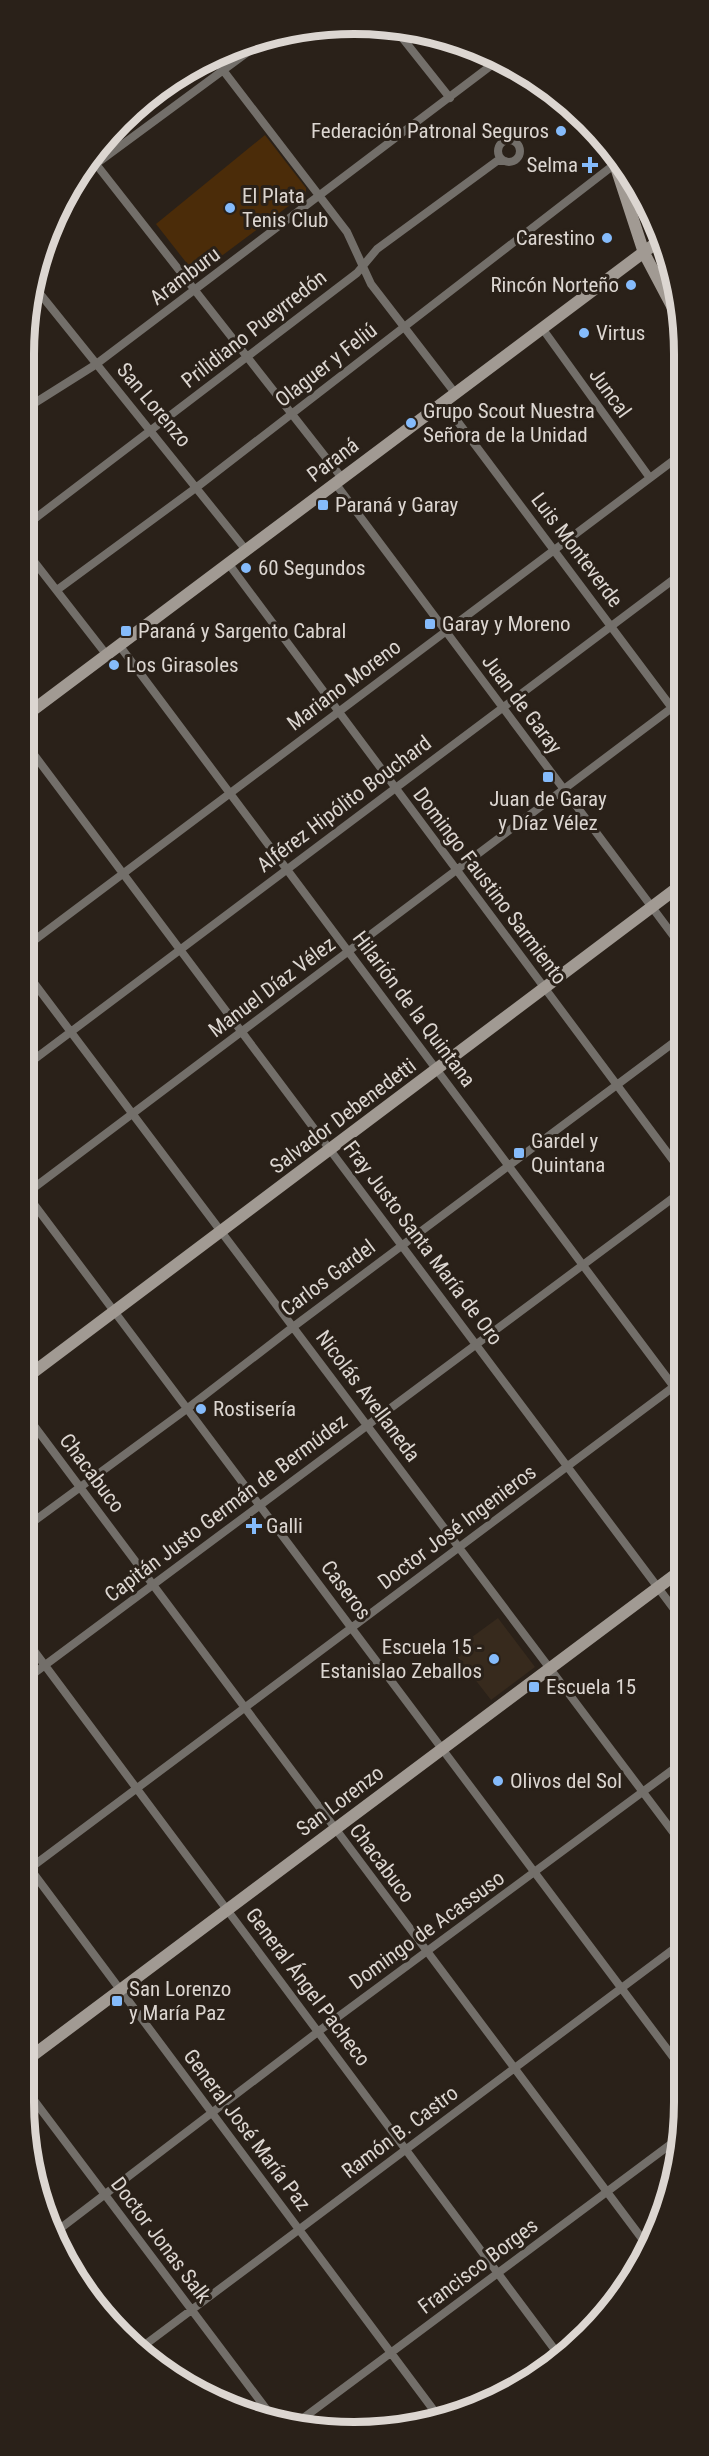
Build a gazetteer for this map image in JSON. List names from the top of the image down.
{
  "streets": {
    "street": [
      "Aramburu",
      "Prilidiano Pueyrredón",
      "Olaguer y Feliú",
      "Juncal",
      "San Lorenzo",
      "Paraná",
      "Luis Monteverde",
      "Mariano Moreno",
      "Juan de Garay",
      "Alférez Hipólito Bouchard",
      "Domingo Faustino Sarmiento",
      "Manuel Díaz Vélez",
      "Hilarión de la Quintana",
      "Salvador Debenedetti",
      "Fray Justo Santa María de Oro",
      "Carlos Gardel",
      "Nicolás Avellaneda",
      "Chacabuco",
      "Capitán Justo Germán de Bermúdez",
      "Doctor José Ingenieros",
      "Caseros",
      "Domingo de Acassuso",
      "General Ángel Pacheco",
      "General José María Paz",
      "Ramón B. Castro",
      "Doctor Jonas Salk",
      "Francisco Borges"
    ]
  },
  "crossings": [
    ["Aramburu", "San Lorenzo"],
    ["Aramburu", "Juan de Garay"],
    ["Prilidiano Pueyrredón", "San Lorenzo"],
    ["Prilidiano Pueyrredón", "Juan de Garay"],
    ["Olaguer y Feliú", "San Lorenzo"],
    ["Olaguer y Feliú", "Juan de Garay"],
    ["Juncal", "Paraná"],
    ["Juncal", "Mariano Moreno"],
    ["San Lorenzo", "Paraná"],
    ["San Lorenzo", "Fray Justo Santa María de Oro"],
    ["San Lorenzo", "Nicolás Avellaneda"],
    ["San Lorenzo", "Chacabuco"],
    ["San Lorenzo", "Caseros"],
    ["San Lorenzo", "General Ángel Pacheco"],
    ["San Lorenzo", "General José María Paz"],
    ["Paraná", "Luis Monteverde"],
    ["Paraná", "Juan de Garay"],
    ["Paraná", "Domingo Faustino Sarmiento"],
    ["Paraná", "Hilarión de la Quintana"],
    ["Luis Monteverde", "Mariano Moreno"],
    ["Luis Monteverde", "Alférez Hipólito Bouchard"],
    ["Luis Monteverde", "Manuel Díaz Vélez"],
    ["Mariano Moreno", "Juan de Garay"],
    ["Mariano Moreno", "Domingo Faustino Sarmiento"],
    ["Mariano Moreno", "Hilarión de la Quintana"],
    ["Mariano Moreno", "Fray Justo Santa María de Oro"],
    ["Juan de Garay", "Alférez Hipólito Bouchard"],
    ["Juan de Garay", "Manuel Díaz Vélez"],
    ["Juan de Garay", "Salvador Debenedetti"],
    ["Alférez Hipólito Bouchard", "Domingo Faustino Sarmiento"],
    ["Alférez Hipólito Bouchard", "Hilarión de la Quintana"],
    ["Alférez Hipólito Bouchard", "Fray Justo Santa María de Oro"],
    ["Alférez Hipólito Bouchard", "Nicolás Avellaneda"],
    ["Domingo Faustino Sarmiento", "Manuel Díaz Vélez"],
    ["Domingo Faustino Sarmiento", "Salvador Debenedetti"],
    ["Domingo Faustino Sarmiento", "Carlos Gardel"],
    ["Manuel Díaz Vélez", "Hilarión de la Quintana"],
    ["Manuel Díaz Vélez", "Fray Justo Santa María de Oro"],
    ["Manuel Díaz Vélez", "Nicolás Avellaneda"],
    ["Hilarión de la Quintana", "Salvador Debenedetti"],
    ["Hilarión de la Quintana", "Carlos Gardel"],
    ["Hilarión de la Quintana", "Capitán Justo Germán de Bermúdez"],
    ["Salvador Debenedetti", "Fray Justo Santa María de Oro"],
    ["Salvador Debenedetti", "Nicolás Avellaneda"],
    ["Salvador Debenedetti", "Caseros"],
    ["Fray Justo Santa María de Oro", "Carlos Gardel"],
    ["Fray Justo Santa María de Oro", "Capitán Justo Germán de Bermúdez"],
    ["Fray Justo Santa María de Oro", "Doctor José Ingenieros"],
    ["Carlos Gardel", "Nicolás Avellaneda"],
    ["Carlos Gardel", "Chacabuco"],
    ["Carlos Gardel", "Caseros"],
    ["Nicolás Avellaneda", "Capitán Justo Germán de Bermúdez"],
    ["Nicolás Avellaneda", "Doctor José Ingenieros"],
    ["Nicolás Avellaneda", "Domingo de Acassuso"],
    ["Chacabuco", "Capitán Justo Germán de Bermúdez"],
    ["Chacabuco", "Doctor José Ingenieros"],
    ["Chacabuco", "Domingo de Acassuso"],
    ["Chacabuco", "Ramón B. Castro"],
    ["Chacabuco", "Francisco Borges"],
    ["Capitán Justo Germán de Bermúdez", "Caseros"],
    ["Capitán Justo Germán de Bermúdez", "General Ángel Pacheco"],
    ["Doctor José Ingenieros", "Caseros"],
    ["Doctor José Ingenieros", "General Ángel Pacheco"],
    ["Caseros", "Domingo de Acassuso"],
    ["Caseros", "Ramón B. Castro"],
    ["Domingo de Acassuso", "General Ángel Pacheco"],
    ["Domingo de Acassuso", "General José María Paz"],
    ["Domingo de Acassuso", "Doctor Jonas Salk"],
    ["General Ángel Pacheco", "Ramón B. Castro"],
    ["General Ángel Pacheco", "Francisco Borges"],
    ["General José María Paz", "Ramón B. Castro"],
    ["General José María Paz", "Francisco Borges"],
    ["Ramón B. Castro", "Doctor Jonas Salk"]
  ],
  "places": {
    "other": [
      "Federación Patronal Seguros",
      "El Plata Tenis Club",
      "Carestino",
      "Rincón Norteño",
      "Virtus",
      "Grupo Scout Nuestra Señora de la Unidad",
      "60 Segundos",
      "Los Girasoles",
      "Rostisería",
      "Escuela 15 - Estanislao Zeballos",
      "Olivos del Sol"
    ],
    "health": ["Selma", "Galli"],
    "transit": [
      "Paraná y Garay",
      "Garay y Moreno",
      "Paraná y Sargento Cabral",
      "Juan de Garay y Díaz Vélez",
      "Gardel y Quintana",
      "Escuela 15",
      "San Lorenzo y María Paz"
    ]
  }
}
